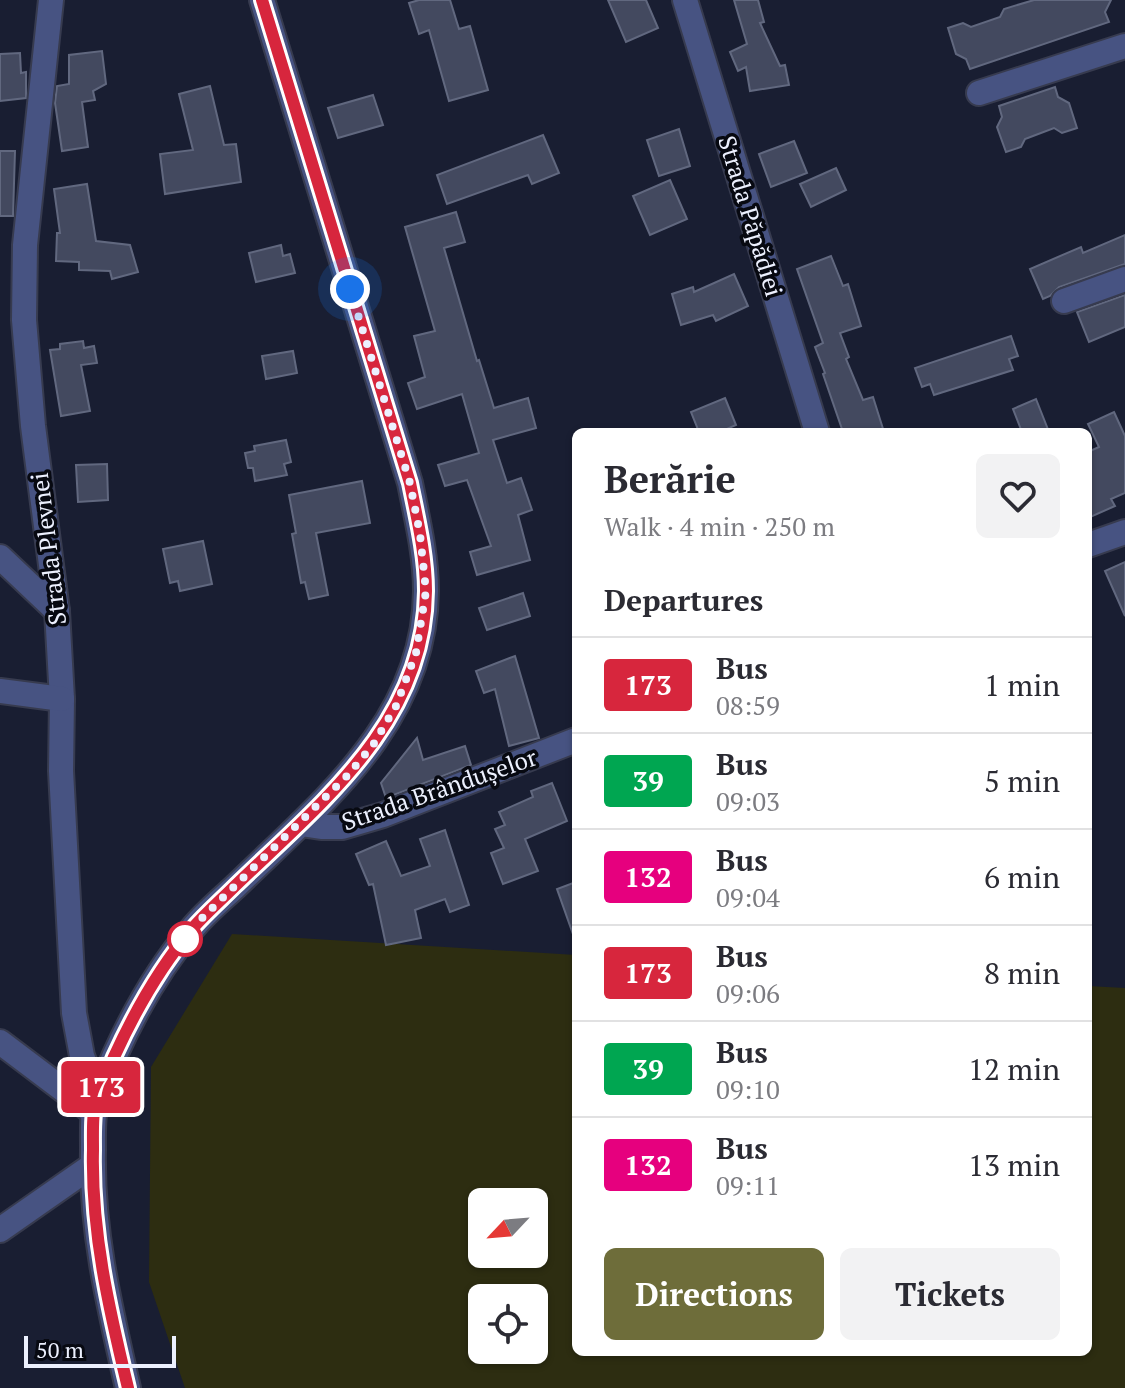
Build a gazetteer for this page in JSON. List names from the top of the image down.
{
  "streets": {
    "street": ["Strada Păpădiei", "Strada Plevnei", "Strada Brândușelor"]
  },
  "lines": ["bus line 173"],
  "scale_bar": "50 m",
  "north": "bottom left",
  "page": {
    "on_map": "173",
    "heading": [
      ["Berărie", "Walk · 4 min · 250 m"],
      "Departures"
    ],
    "list": [
      {
        "mark": "173",
        "name": "Bus",
        "note": "08:59",
        "value": "1 min"
      },
      {
        "mark": "39",
        "name": "Bus",
        "note": "09:03",
        "value": "5 min"
      },
      {
        "mark": "132",
        "name": "Bus",
        "note": "09:04",
        "value": "6 min"
      },
      {
        "mark": "173",
        "name": "Bus",
        "note": "09:06",
        "value": "8 min"
      },
      {
        "mark": "39",
        "name": "Bus",
        "note": "09:10",
        "value": "12 min"
      },
      {
        "mark": "132",
        "name": "Bus",
        "note": "09:11",
        "value": "13 min"
      }
    ],
    "buttons": ["Directions", "Tickets"],
    "scale": "50 m"
  }
}
